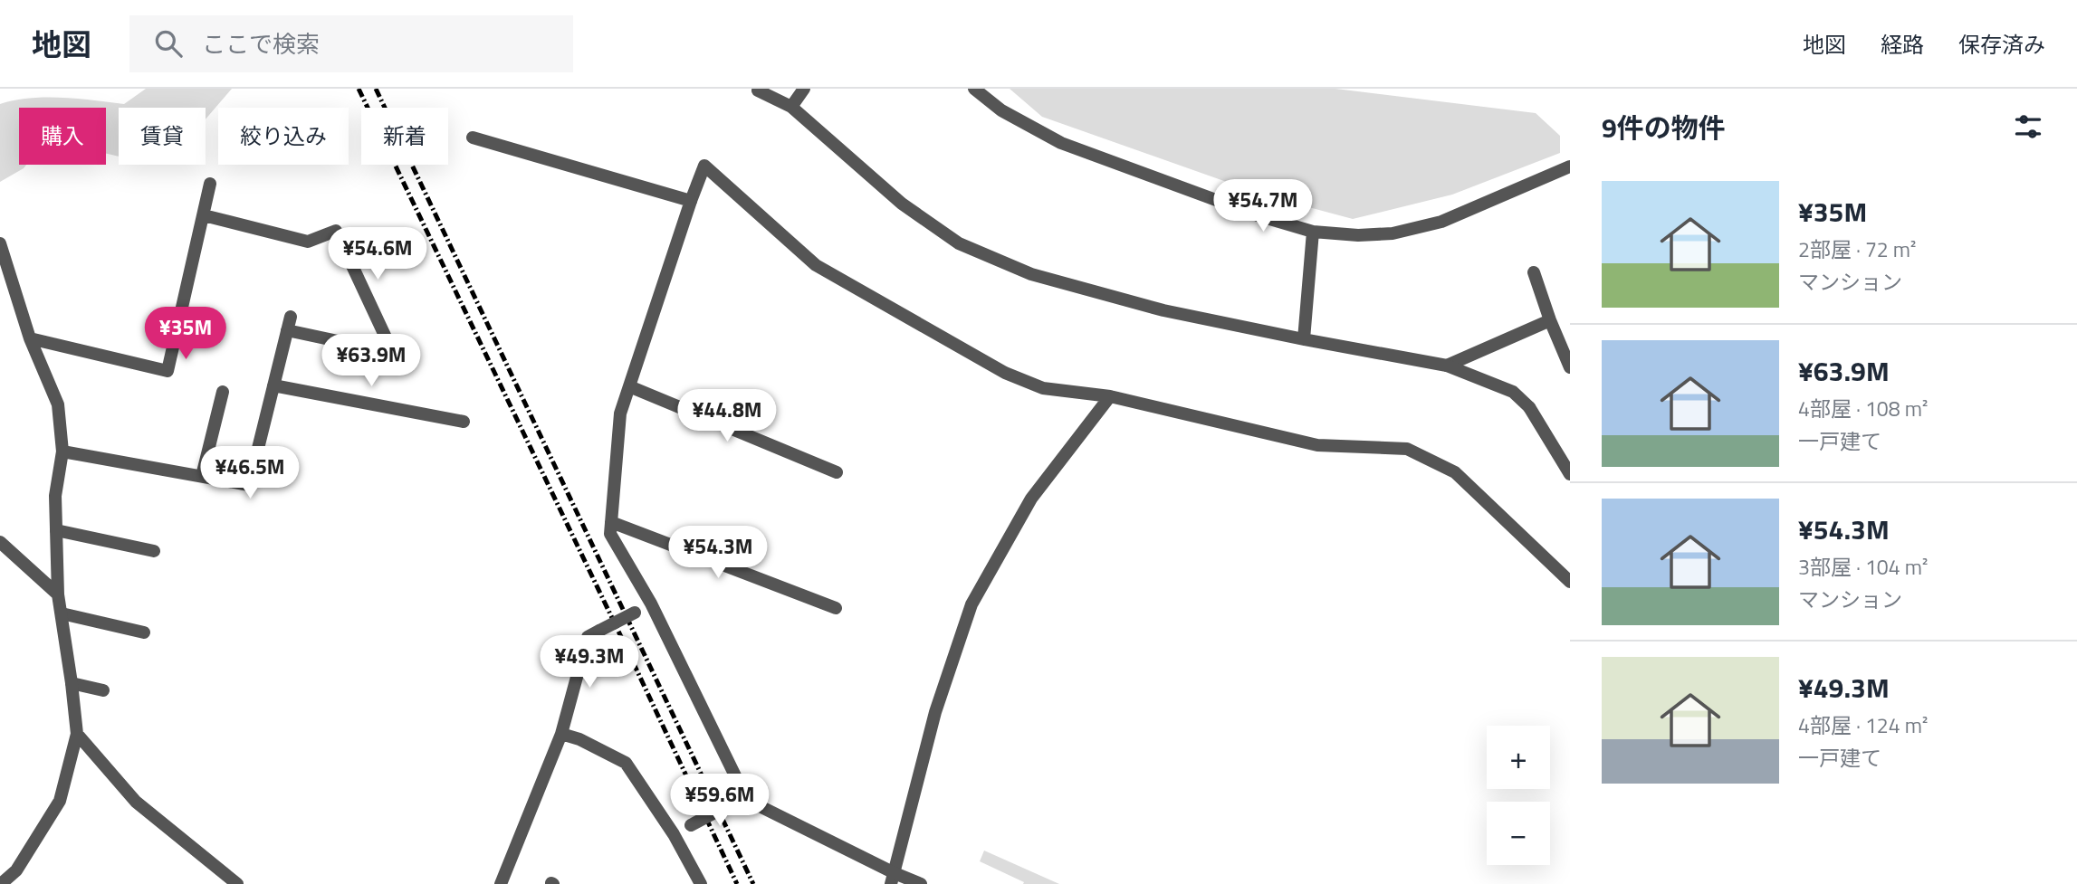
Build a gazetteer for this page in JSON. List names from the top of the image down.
{
  "page": {
    "header": "地図",
    "search": "ここで検索",
    "nav": ["地図", "経路", "保存済み"],
    "heading": "9件の物件",
    "chip": [
      "購入",
      "賃貸",
      "絞り込み",
      "新着"
    ],
    "list": [
      {
        "name": "¥35M",
        "note": "2部屋 · 72 m² · マンション"
      },
      {
        "name": "¥63.9M",
        "note": "4部屋 · 108 m² · 一戸建て"
      },
      {
        "name": "¥54.3M",
        "note": "3部屋 · 104 m² · マンション"
      },
      {
        "name": "¥49.3M",
        "note": "4部屋 · 124 m² · 一戸建て"
      }
    ],
    "price": [
      "¥54.7M",
      "¥54.6M",
      "¥35M",
      "¥63.9M",
      "¥44.8M",
      "¥46.5M",
      "¥54.3M",
      "¥49.3M",
      "¥59.6M"
    ],
    "map_buttons": ["+", "−"]
  }
}
